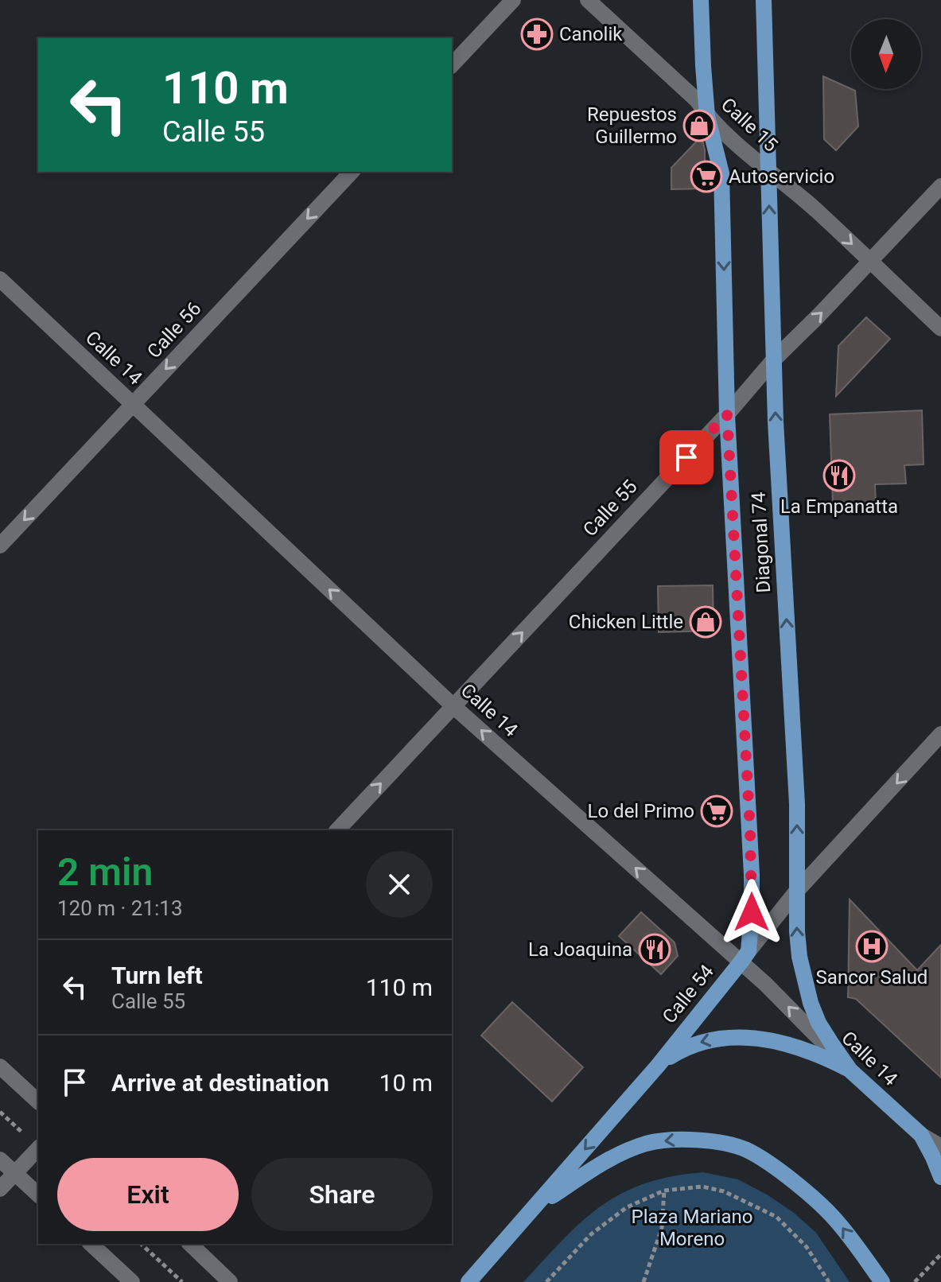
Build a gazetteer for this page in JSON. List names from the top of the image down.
{
  "streets": {
    "main road": ["Calle 14", "Diagonal 74", "Calle 54"],
    "street": ["Calle 15", "Calle 56", "Calle 55"]
  },
  "crossings": [
    ["Calle 15", "Calle 55"],
    ["Calle 15", "Diagonal 74"],
    ["Calle 56", "Calle 14"],
    ["Calle 14", "Calle 55"],
    ["Calle 14", "Diagonal 74"],
    ["Calle 14", "Calle 54"],
    ["Calle 55", "Diagonal 74"],
    ["Diagonal 74", "Calle 54"]
  ],
  "one_way": [
    "Calle 56",
    "Calle 14",
    "Calle 55",
    "Calle 54"
  ],
  "parks": ["Plaza Mariano Moreno"],
  "places": {
    "pharmacy": ["Canolik"],
    "shop": ["Repuestos Guillermo", "Chicken Little"],
    "supermarket": ["Autoservicio", "Lo del Primo"],
    "restaurant": ["La Empanatta", "La Joaquina"],
    "hospital": ["Sancor Salud"]
  },
  "north": "bottom",
  "page": {
    "turn": ["110 m", "Calle 55"],
    "heading": ["2 min", "120 m · 21:13"],
    "list": [
      {
        "name": "Turn left",
        "note": "Calle 55",
        "value": "110 m"
      },
      {
        "name": "Arrive at destination",
        "value": "10 m"
      }
    ],
    "buttons": ["Exit", "Share"]
  }
}
